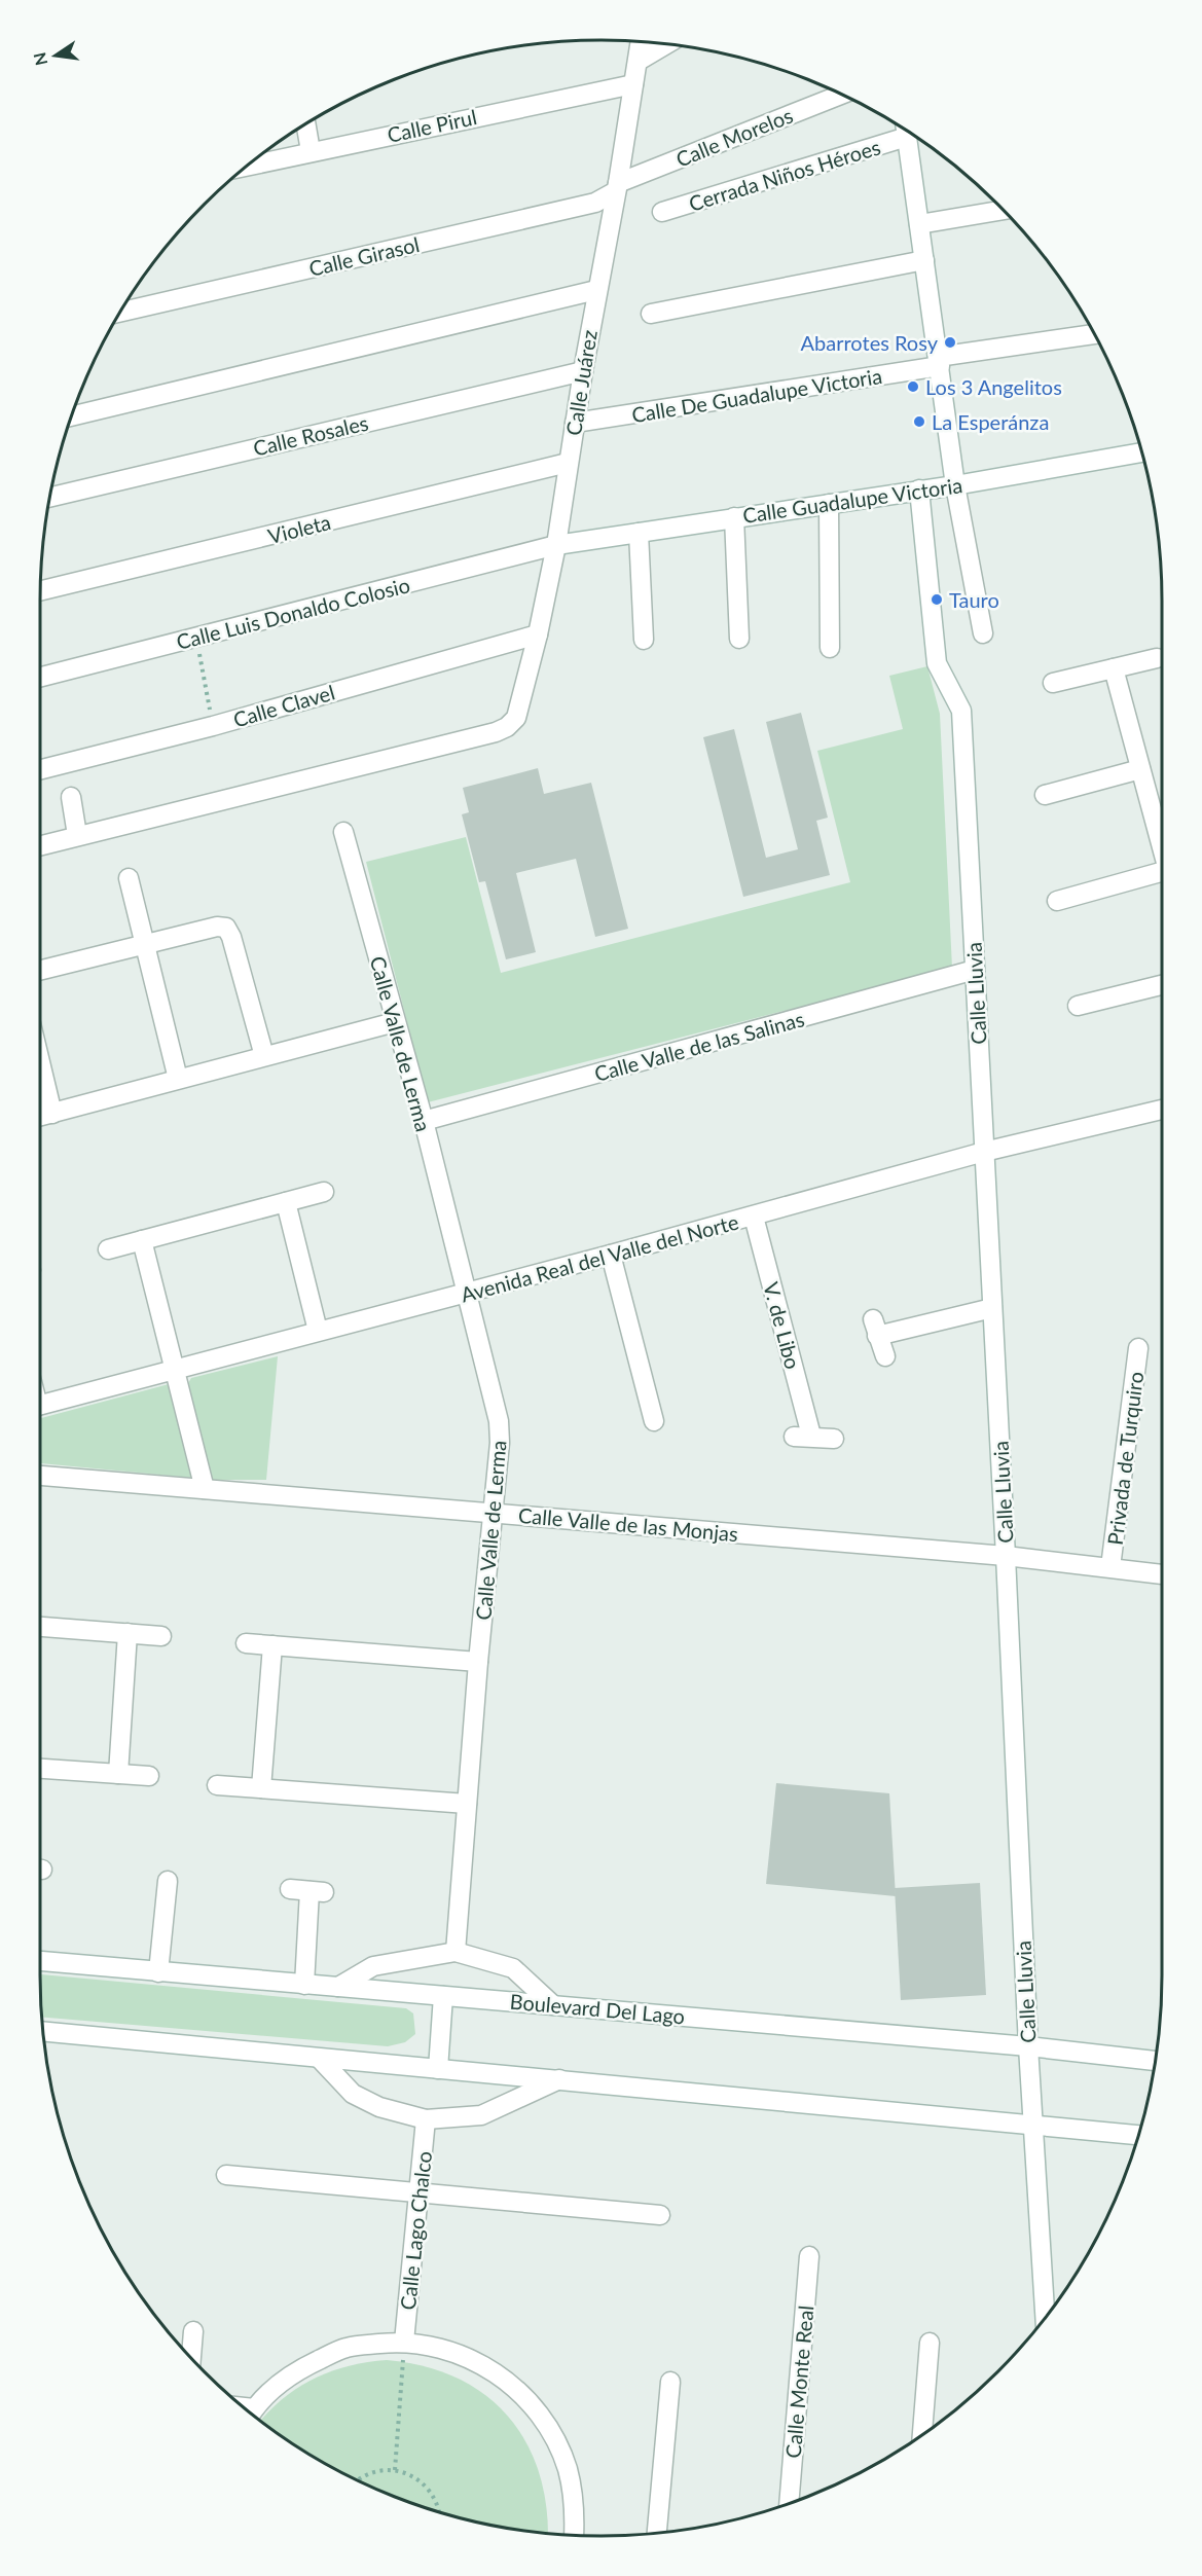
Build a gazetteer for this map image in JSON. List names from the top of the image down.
{
  "streets": {
    "street": [
      "Calle Pirul",
      "Calle Morelos",
      "Cerrada Niños Héroes",
      "Calle Girasol",
      "Calle Juárez",
      "Calle De Guadalupe Victoria",
      "Calle Rosales",
      "Calle Guadalupe Victoria",
      "Violeta",
      "Calle Luis Donaldo Colosio",
      "Calle Clavel",
      "Calle Lluvia",
      "Calle Valle de Lerma",
      "Calle Valle de las Salinas",
      "Avenida Real del Valle del Norte",
      "V. de Libo",
      "Privada de Turquiro",
      "Calle Valle de las Monjas",
      "Boulevard Del Lago",
      "Calle Lago Chalco",
      "Calle Monte Real"
    ]
  },
  "crossings": [
    ["Calle Pirul", "Calle Juárez"],
    ["Calle Morelos", "Calle Girasol"],
    ["Calle Morelos", "Calle Juárez"],
    ["Calle Girasol", "Calle Juárez"],
    ["Calle Juárez", "Calle De Guadalupe Victoria"],
    ["Calle Juárez", "Calle Rosales"],
    ["Calle Juárez", "Calle Guadalupe Victoria"],
    ["Calle Juárez", "Violeta"],
    ["Calle Juárez", "Calle Luis Donaldo Colosio"],
    ["Calle Juárez", "Calle Clavel"],
    ["Calle Guadalupe Victoria", "Calle Luis Donaldo Colosio"],
    ["Calle Guadalupe Victoria", "Calle Lluvia"],
    ["Calle Lluvia", "Calle Valle de las Salinas"],
    ["Calle Lluvia", "Avenida Real del Valle del Norte"],
    ["Calle Lluvia", "Calle Valle de las Monjas"],
    ["Calle Lluvia", "Boulevard Del Lago"],
    ["Calle Valle de Lerma", "Calle Valle de las Salinas"],
    ["Calle Valle de Lerma", "Avenida Real del Valle del Norte"],
    ["Calle Valle de Lerma", "Calle Valle de las Monjas"],
    ["Avenida Real del Valle del Norte", "V. de Libo"],
    ["Privada de Turquiro", "Calle Valle de las Monjas"]
  ],
  "places": [
    "Abarrotes Rosy",
    "Los 3 Angelitos",
    "La Esperánza",
    "Tauro"
  ],
  "north": "left"
}
